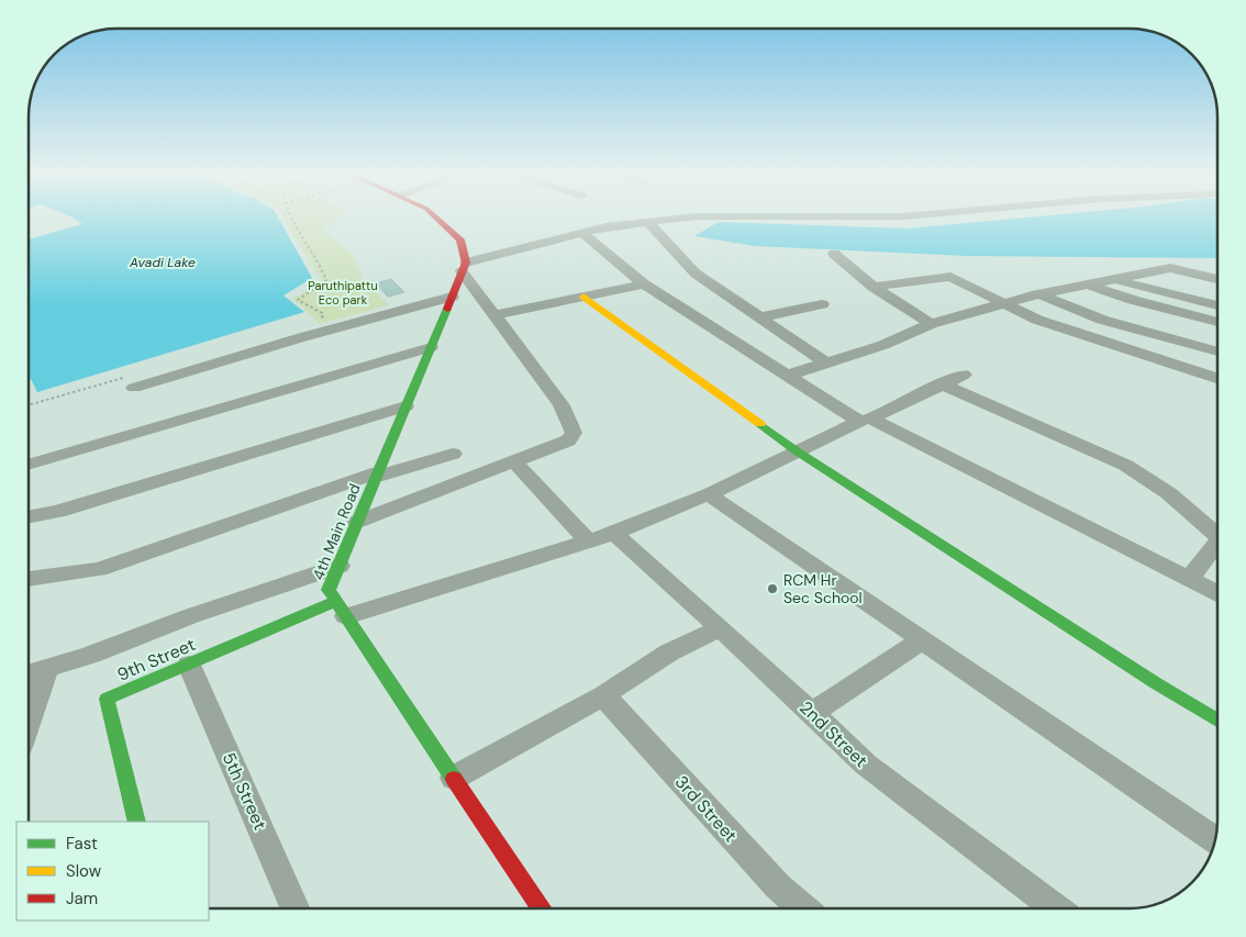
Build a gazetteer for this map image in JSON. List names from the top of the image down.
{
  "streets": {
    "main road": ["4th Main Road", "9th Street"],
    "street": ["2nd Street", "5th Street", "3rd Street"]
  },
  "crossings": [
    ["4th Main Road", "9th Street"],
    ["9th Street", "5th Street"]
  ],
  "water": ["Avadi Lake"],
  "parks": ["Paruthipattu Eco park"],
  "places": ["RCM Hr Sec School"],
  "legend": ["Fast", "Slow", "Jam"]
}
